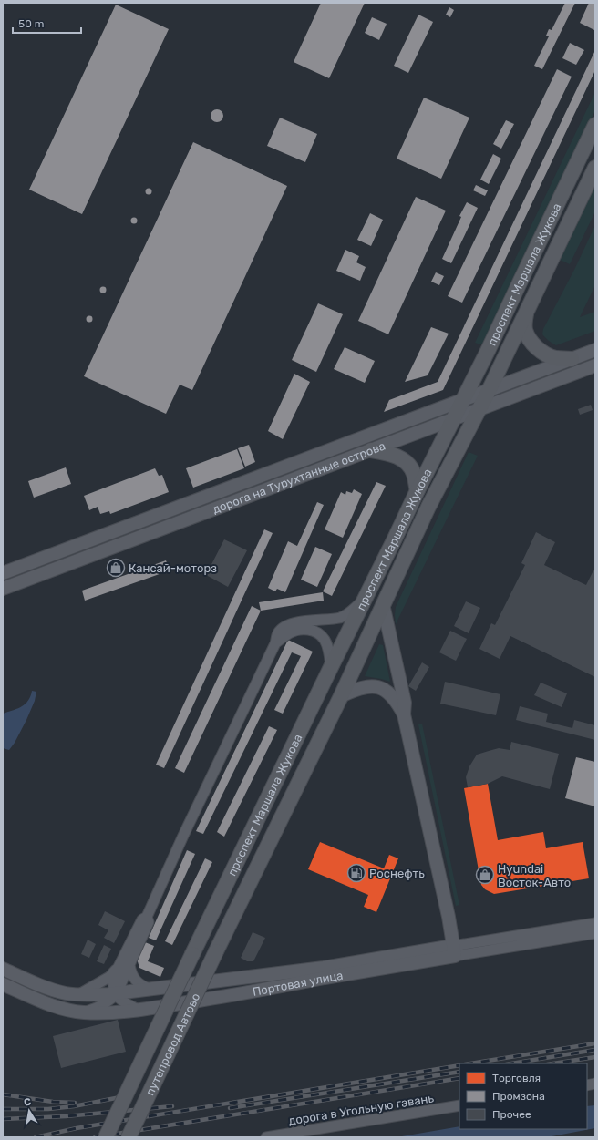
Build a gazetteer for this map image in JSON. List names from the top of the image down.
{
  "streets": {
    "main road": ["проспект Маршала Жукова", "путепровод Автово"],
    "street": ["дорога на Турухтанные острова", "Портовая улица", "дорога в Угольную гавань"]
  },
  "crossings": [
    ["проспект Маршала Жукова", "дорога на Турухтанные острова"],
    ["проспект Маршала Жукова", "путепровод Автово"]
  ],
  "places": {
    "shop": ["Кансай-моторз", "Hyundai Восток-Авто"],
    "fuel station": ["Роснефть"]
  },
  "legend": ["Торговля", "Промзона", "Прочее"],
  "scale_bar": "50 m",
  "north": "top"
}
